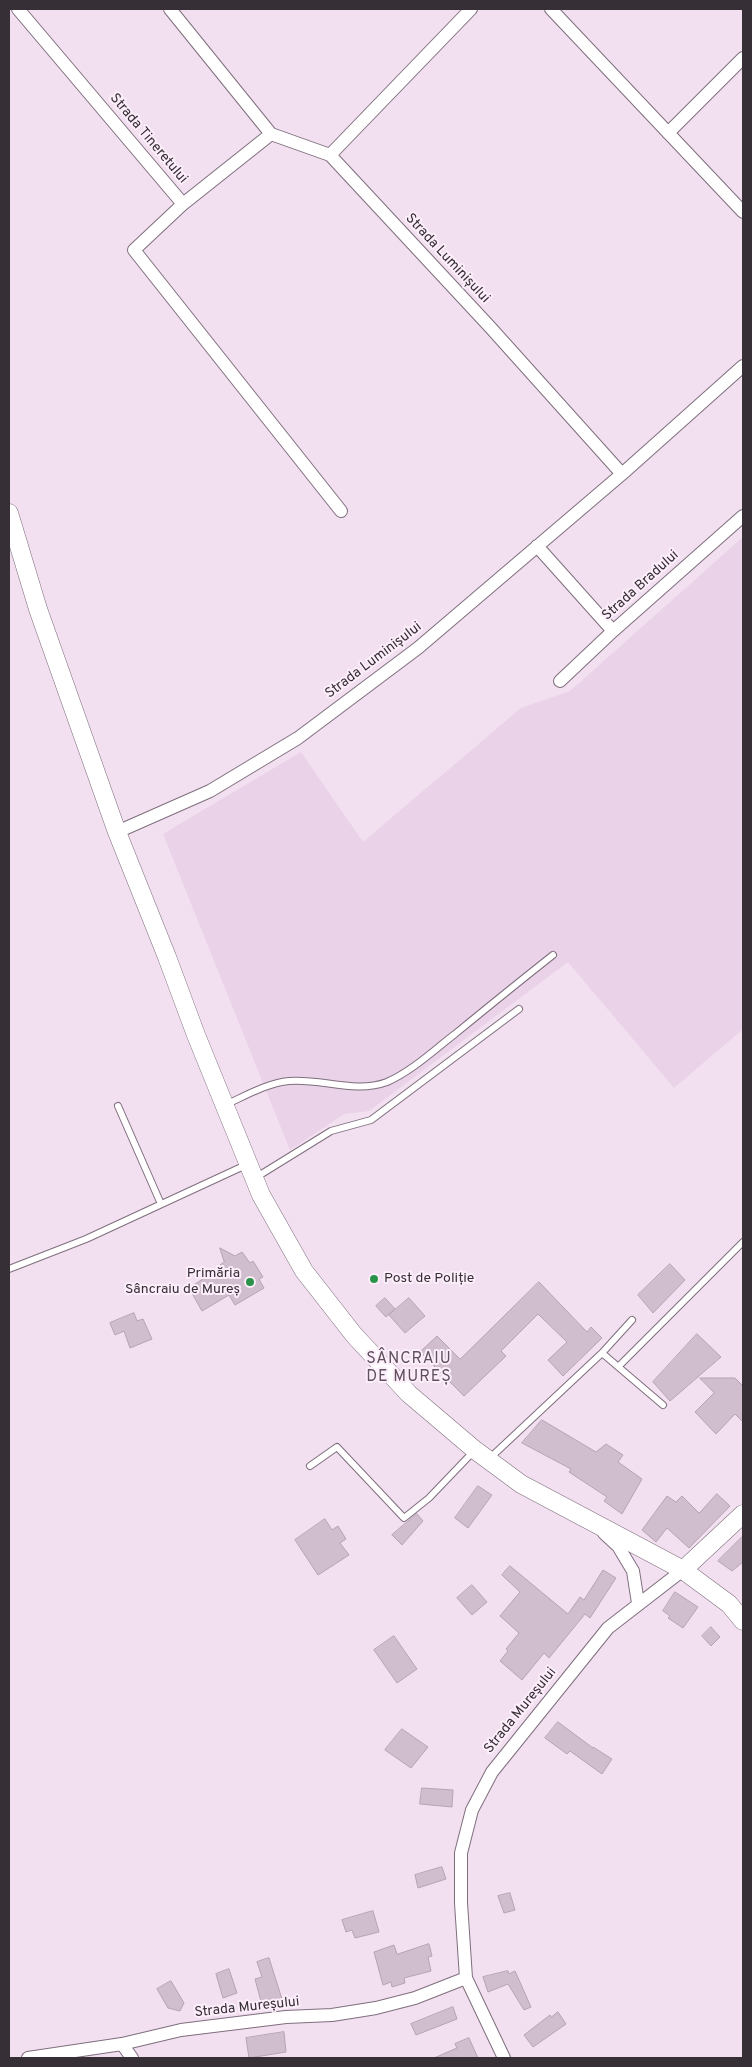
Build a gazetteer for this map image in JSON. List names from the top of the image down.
{
  "streets": {
    "street": [
      "Strada Tineretului",
      "Strada Luminișului",
      "Strada Bradului",
      "Strada Mureșului"
    ]
  },
  "districts": ["SÂNCRAIU DE MUREȘ"],
  "places": ["Post de Poliție", "Primăria Sâncraiu de Mureș"]
}
